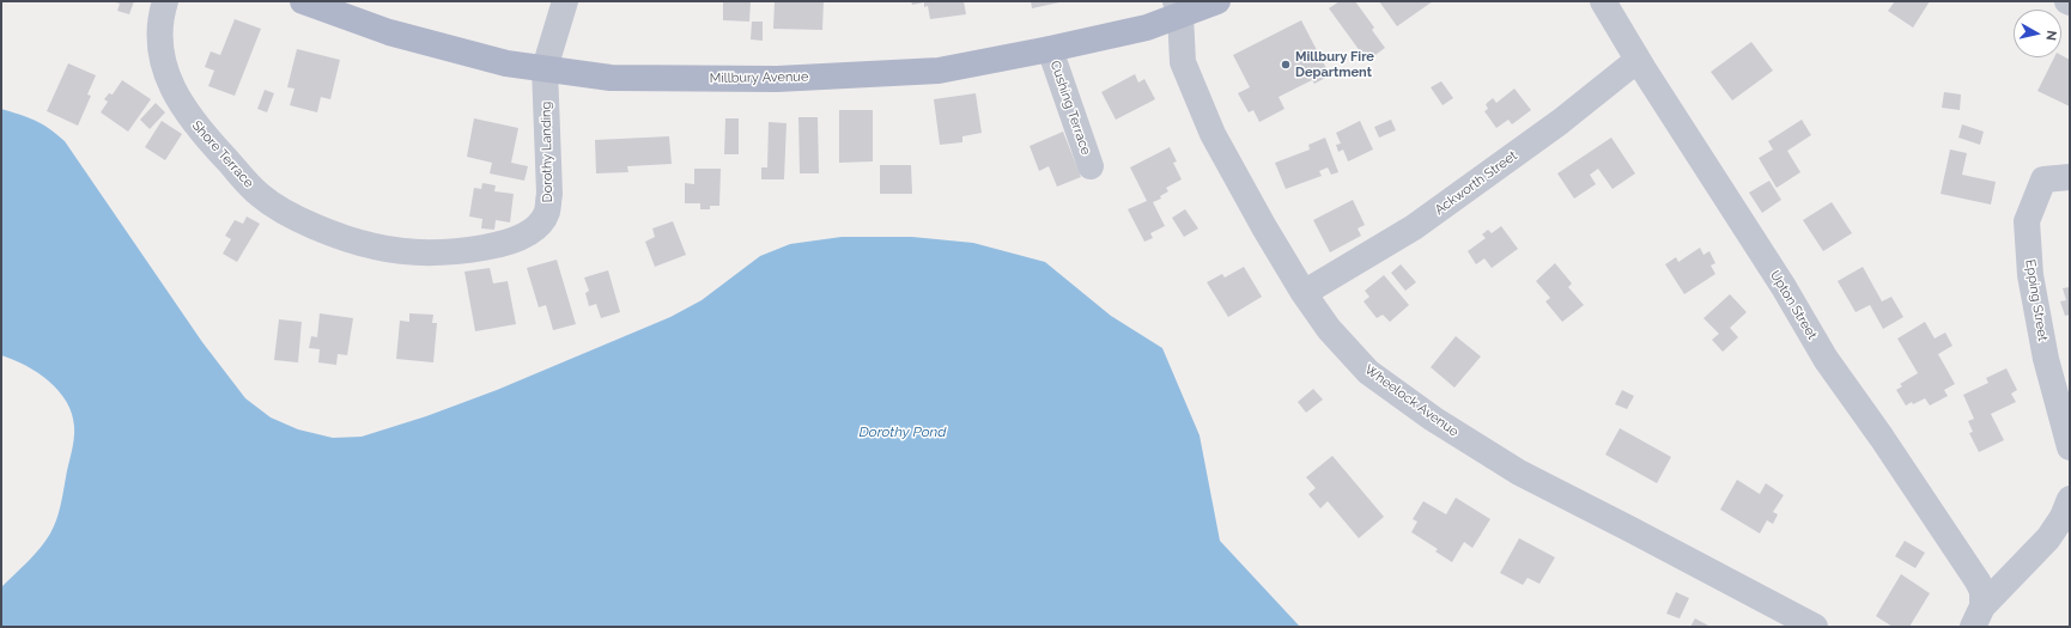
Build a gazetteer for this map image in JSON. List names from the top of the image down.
{
  "streets": {
    "main road": ["Millbury Avenue"],
    "street": [
      "Cushing Terrace",
      "Dorothy Landing",
      "Shore Terrace",
      "Ackworth Street",
      "Epping Street",
      "Upton Street",
      "Wheelock Avenue"
    ]
  },
  "crossings": [
    ["Millbury Avenue", "Cushing Terrace"],
    ["Millbury Avenue", "Dorothy Landing"],
    ["Millbury Avenue", "Wheelock Avenue"],
    ["Dorothy Landing", "Shore Terrace"],
    ["Ackworth Street", "Upton Street"],
    ["Ackworth Street", "Wheelock Avenue"]
  ],
  "water": ["Dorothy Pond"],
  "places": ["Millbury Fire Department"],
  "north": "right"
}
